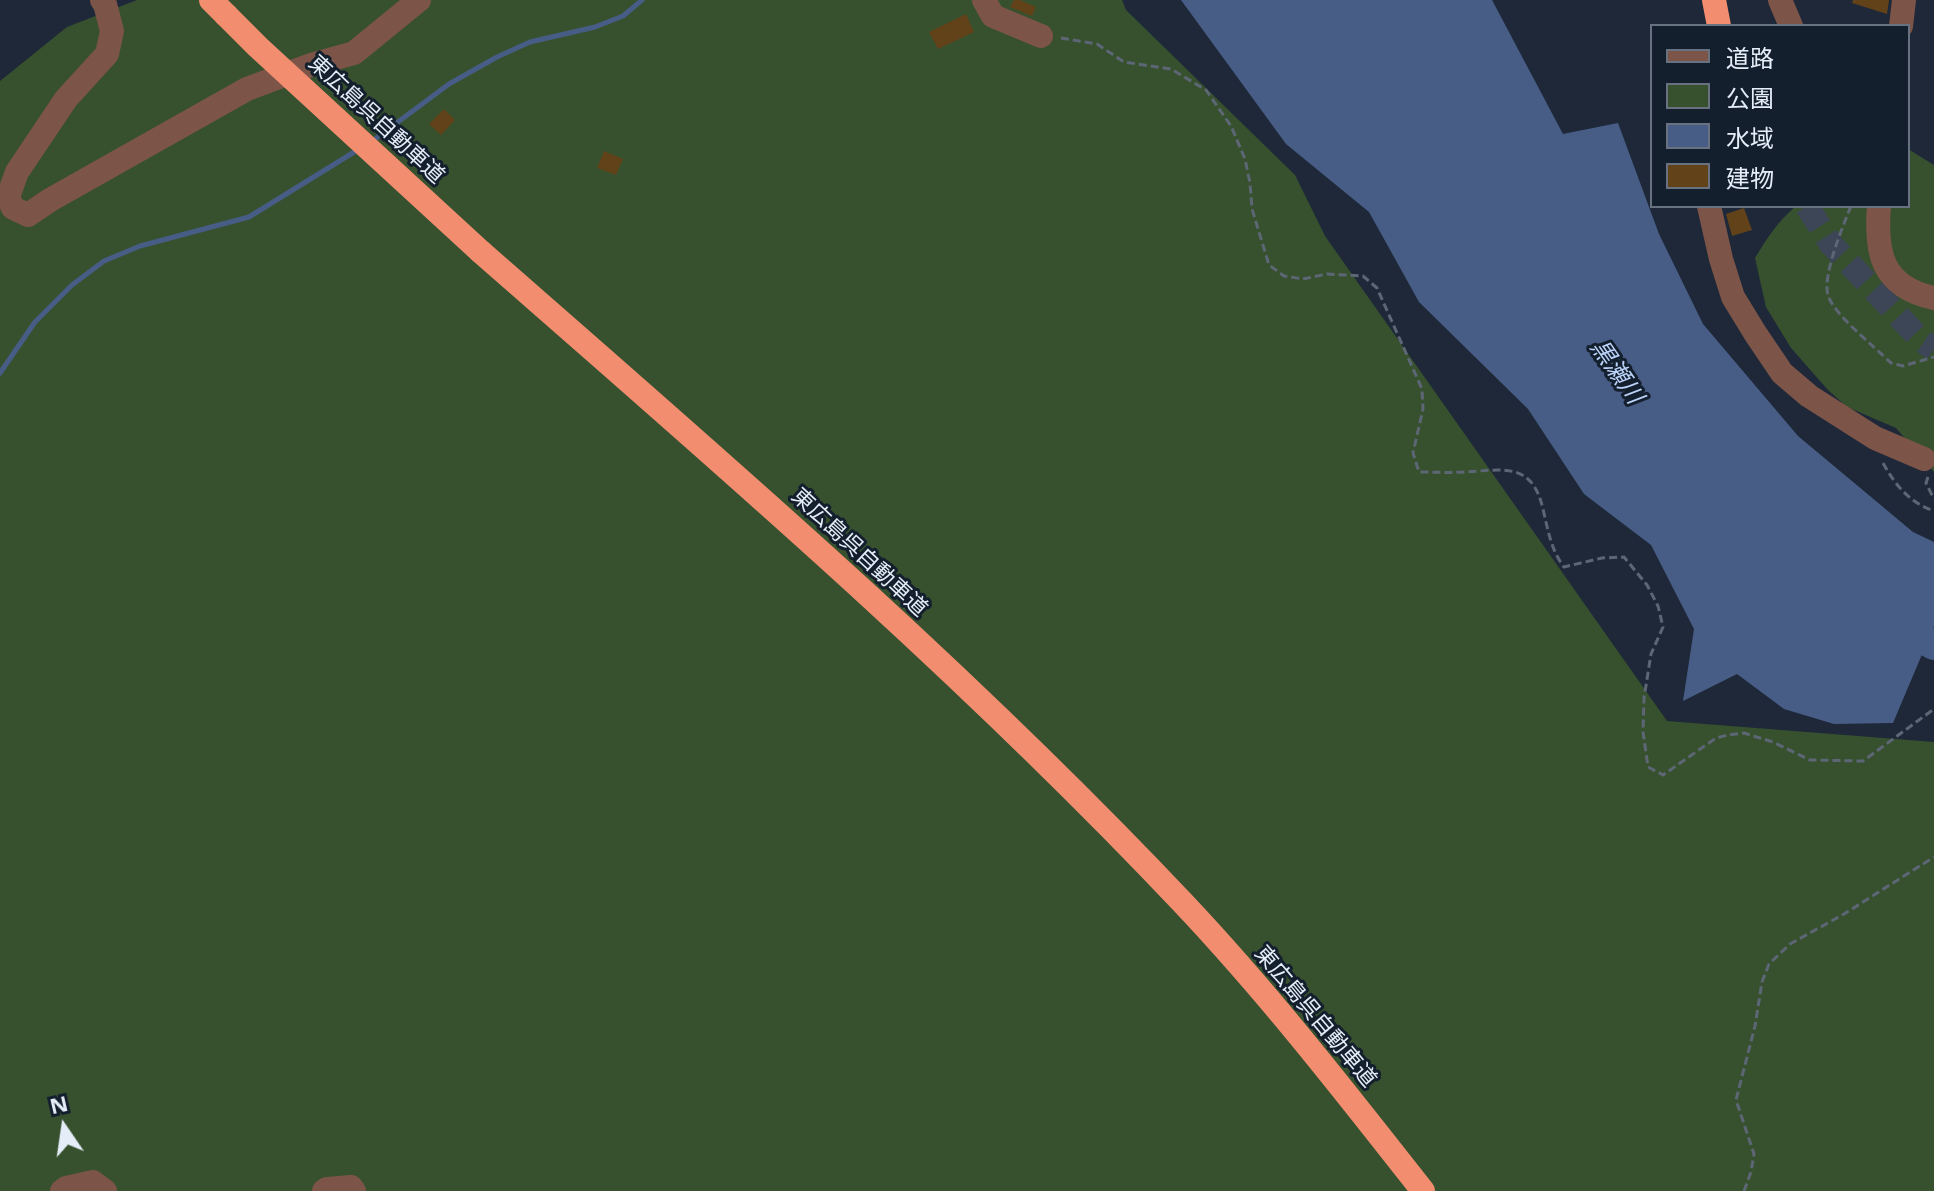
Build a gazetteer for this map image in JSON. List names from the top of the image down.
{
  "streets": {
    "highway": ["東広島呉自動車道"]
  },
  "water": ["黒瀬川"],
  "legend": [
    "道路",
    "公園",
    "水域",
    "建物"
  ],
  "north": "top"
}
